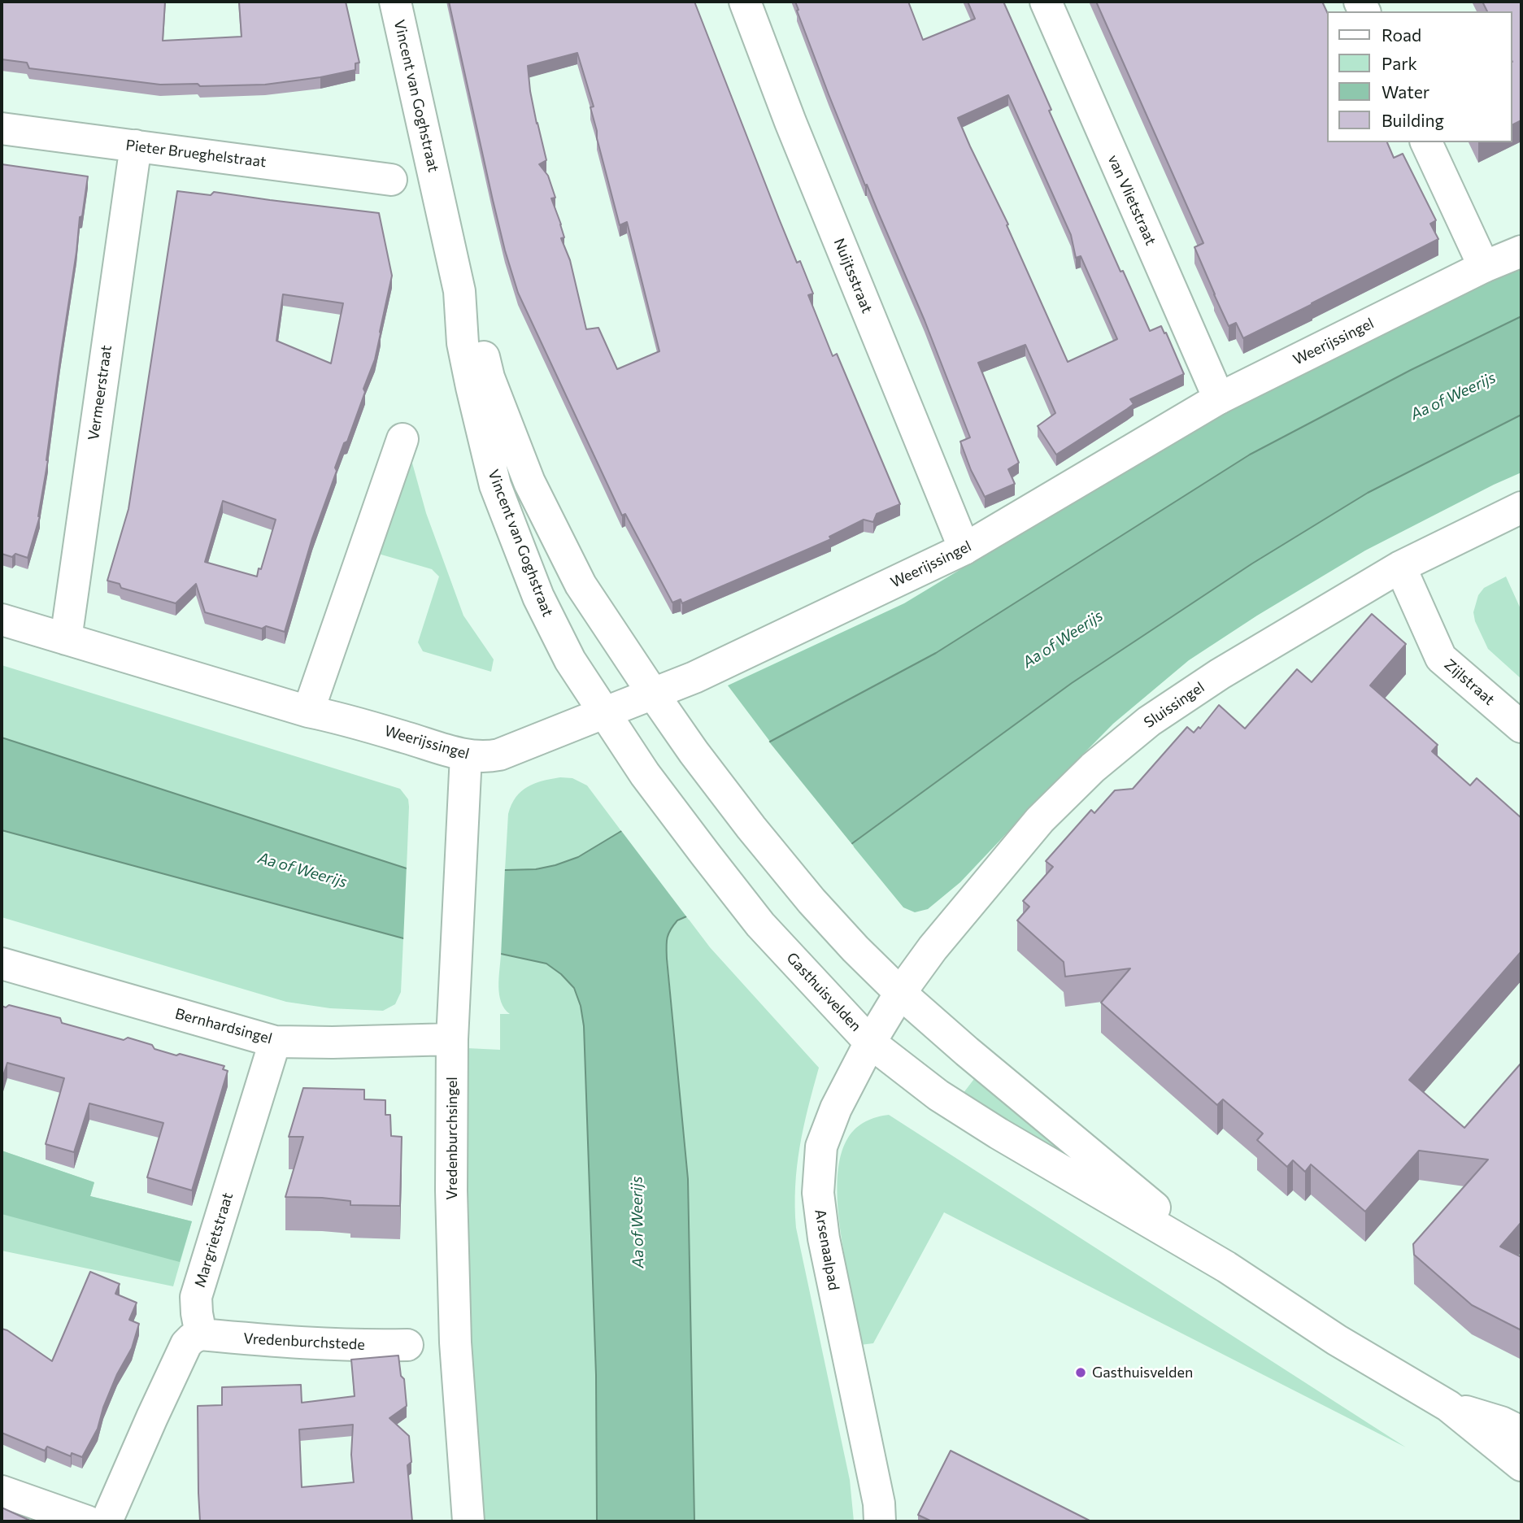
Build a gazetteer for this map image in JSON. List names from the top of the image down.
{
  "streets": {
    "street": [
      "Vincent van Goghstraat",
      "Pieter Brueghelstraat",
      "van Vlietstraat",
      "Nuijtsstraat",
      "Weerijssingel",
      "Vermeerstraat",
      "Zijlstraat",
      "Sluissingel",
      "Gasthuisvelden",
      "Bernhardsingel",
      "Vredenburchsingel",
      "Margrietstraat",
      "Arsenaalpad",
      "Vredenburchstede"
    ]
  },
  "crossings": [
    ["Vincent van Goghstraat", "Weerijssingel"],
    ["Vincent van Goghstraat", "Gasthuisvelden"],
    ["Pieter Brueghelstraat", "Vermeerstraat"],
    ["van Vlietstraat", "Weerijssingel"],
    ["Nuijtsstraat", "Weerijssingel"],
    ["Weerijssingel", "Vermeerstraat"],
    ["Weerijssingel", "Vredenburchsingel"],
    ["Zijlstraat", "Sluissingel"],
    ["Sluissingel", "Gasthuisvelden"],
    ["Sluissingel", "Arsenaalpad"],
    ["Gasthuisvelden", "Arsenaalpad"],
    ["Bernhardsingel", "Vredenburchsingel"],
    ["Bernhardsingel", "Margrietstraat"],
    ["Margrietstraat", "Vredenburchstede"]
  ],
  "water": ["Aa of Weerijs"],
  "places": ["Gasthuisvelden"],
  "legend": [
    "Road",
    "Park",
    "Water",
    "Building"
  ]
}
